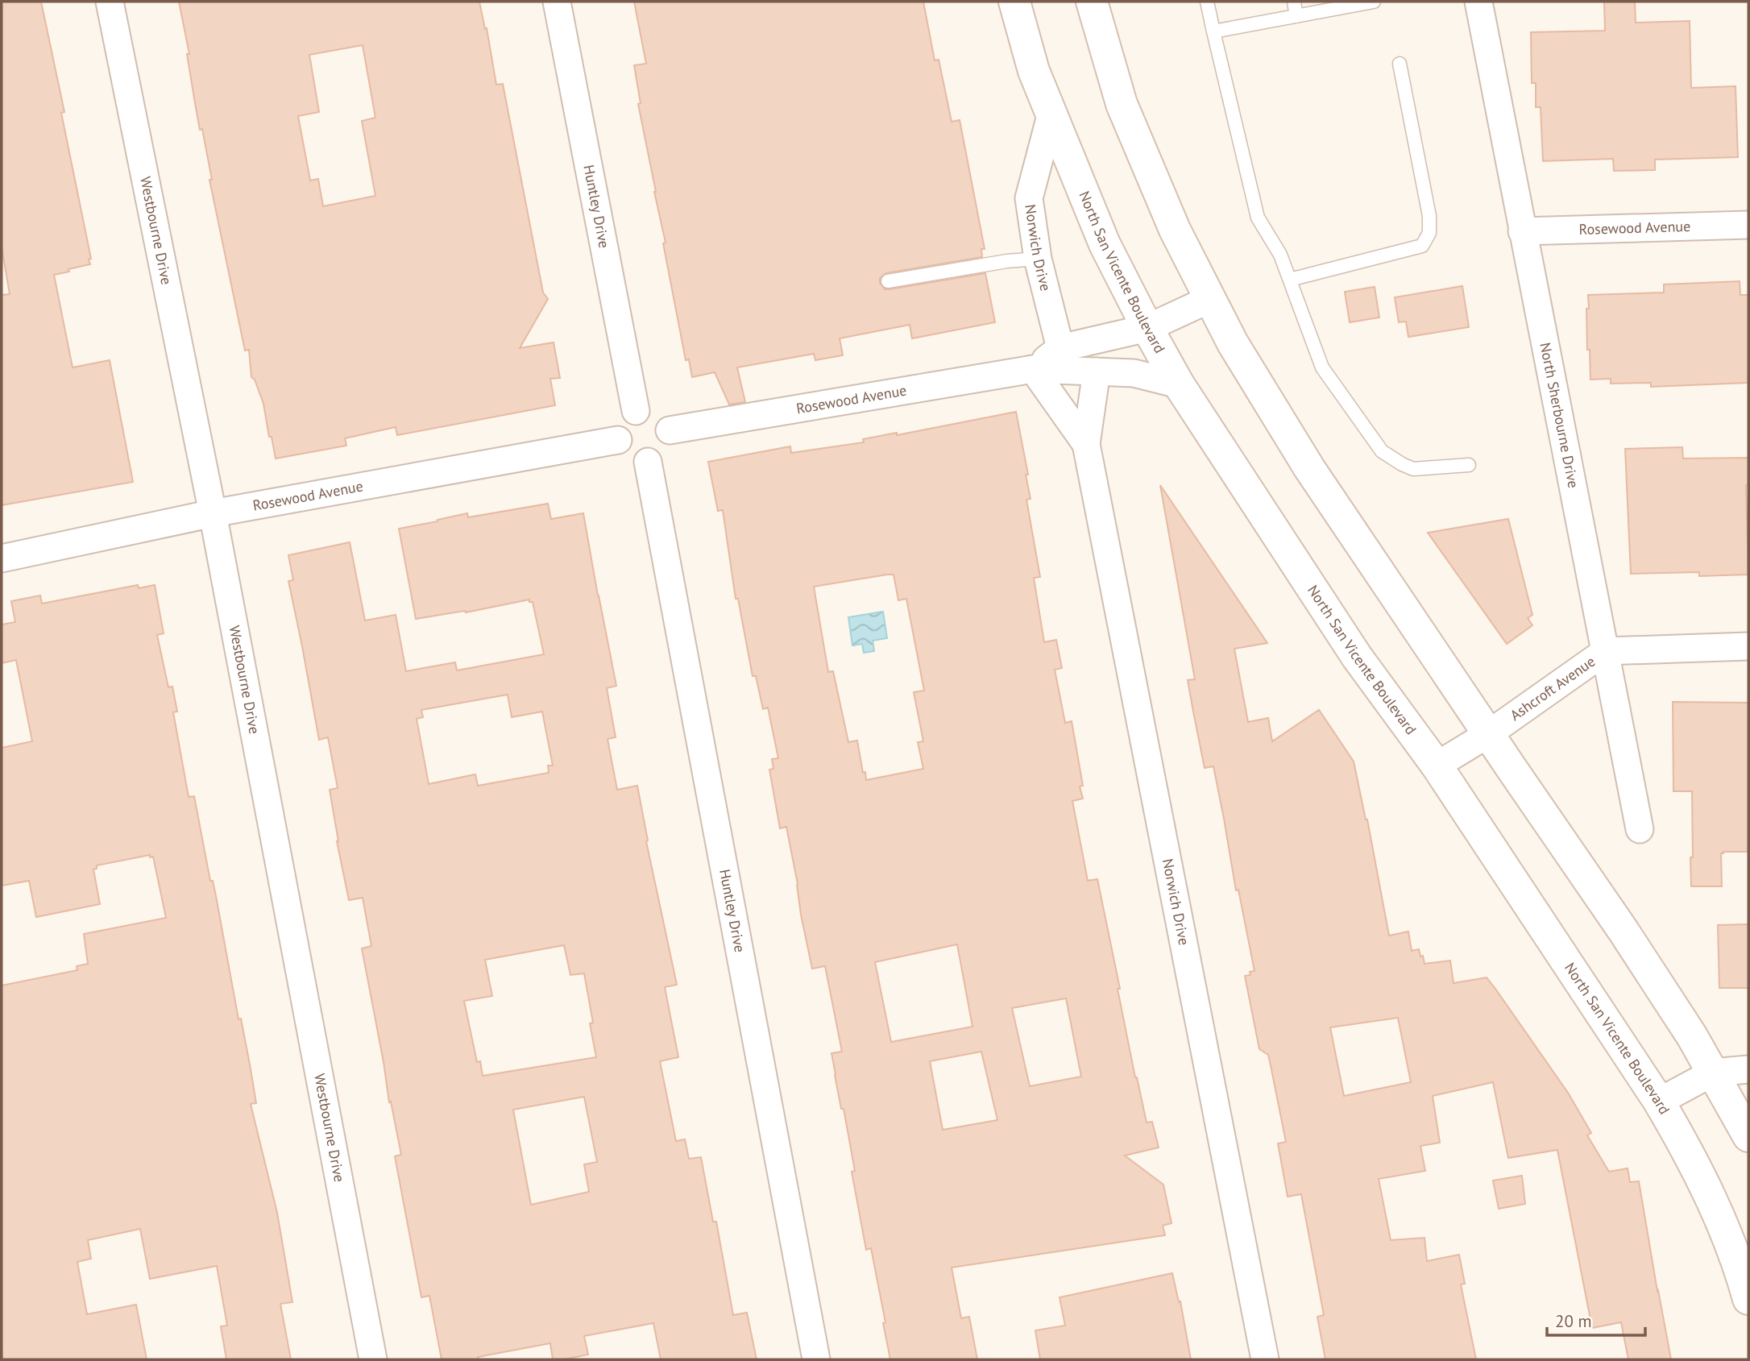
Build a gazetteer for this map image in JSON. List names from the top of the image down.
{
  "streets": {
    "main road": ["North San Vicente Boulevard"],
    "street": [
      "Huntley Drive",
      "Rosewood Avenue",
      "Westbourne Drive",
      "Norwich Drive",
      "North Sherbourne Drive",
      "Ashcroft Avenue"
    ]
  },
  "crossings": [
    ["Huntley Drive", "Rosewood Avenue"],
    ["Rosewood Avenue", "Westbourne Drive"],
    ["Rosewood Avenue", "Norwich Drive"],
    ["Rosewood Avenue", "North San Vicente Boulevard"],
    ["Rosewood Avenue", "North Sherbourne Drive"],
    ["Norwich Drive", "North San Vicente Boulevard"],
    ["North San Vicente Boulevard", "Ashcroft Avenue"],
    ["North Sherbourne Drive", "Ashcroft Avenue"]
  ],
  "scale_bar": "20 m"
}
